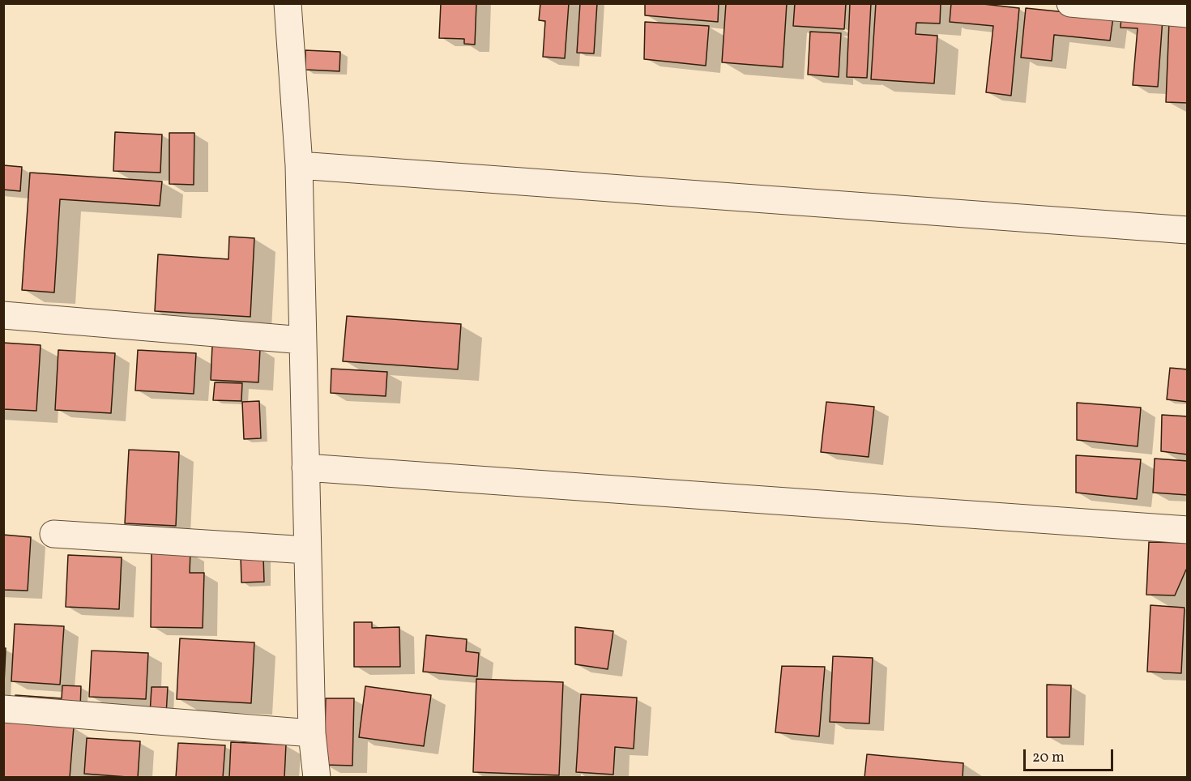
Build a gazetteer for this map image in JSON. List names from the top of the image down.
{
  "scale_bar": "20 m"
}
